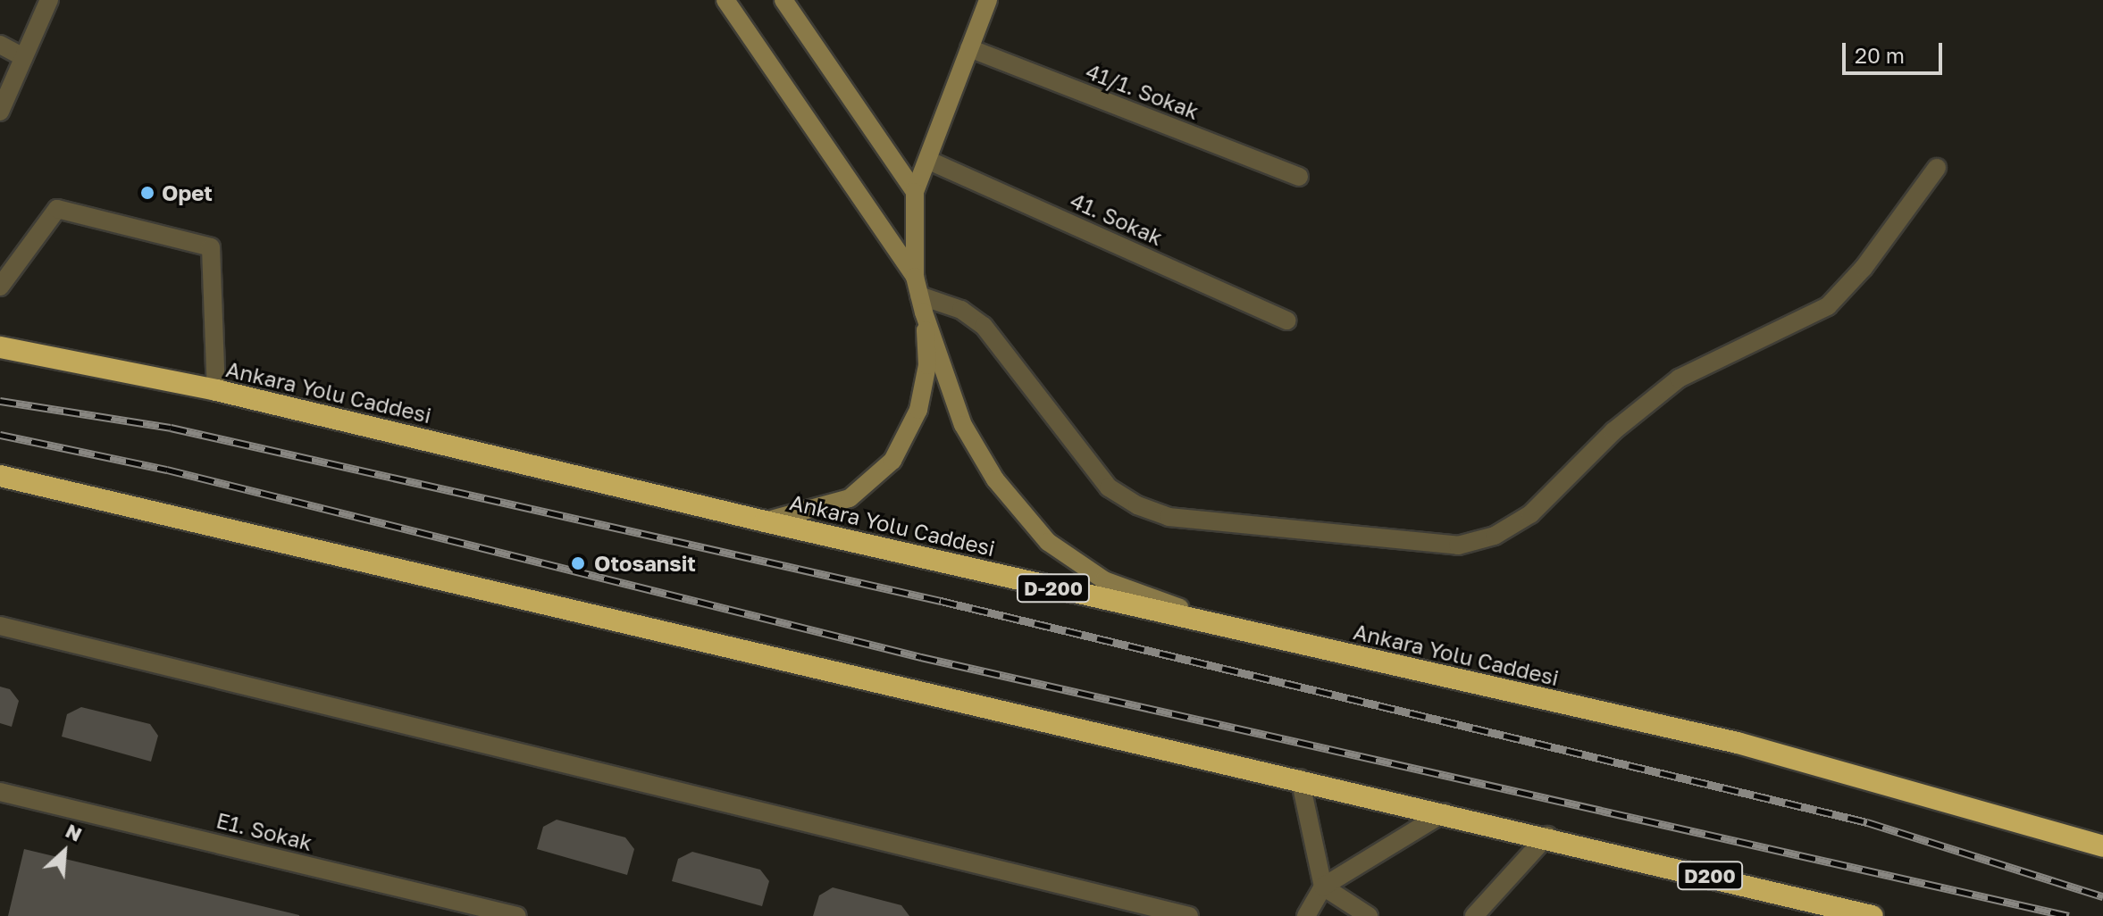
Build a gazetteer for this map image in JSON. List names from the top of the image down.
{
  "streets": {
    "highway": ["Ankara Yolu Caddesi", "D-200", "D200"],
    "street": ["41/1. Sokak", "41. Sokak", "E1. Sokak"]
  },
  "places": ["Opet", "Otosansit"],
  "scale_bar": "20 m",
  "north": "top right"
}
